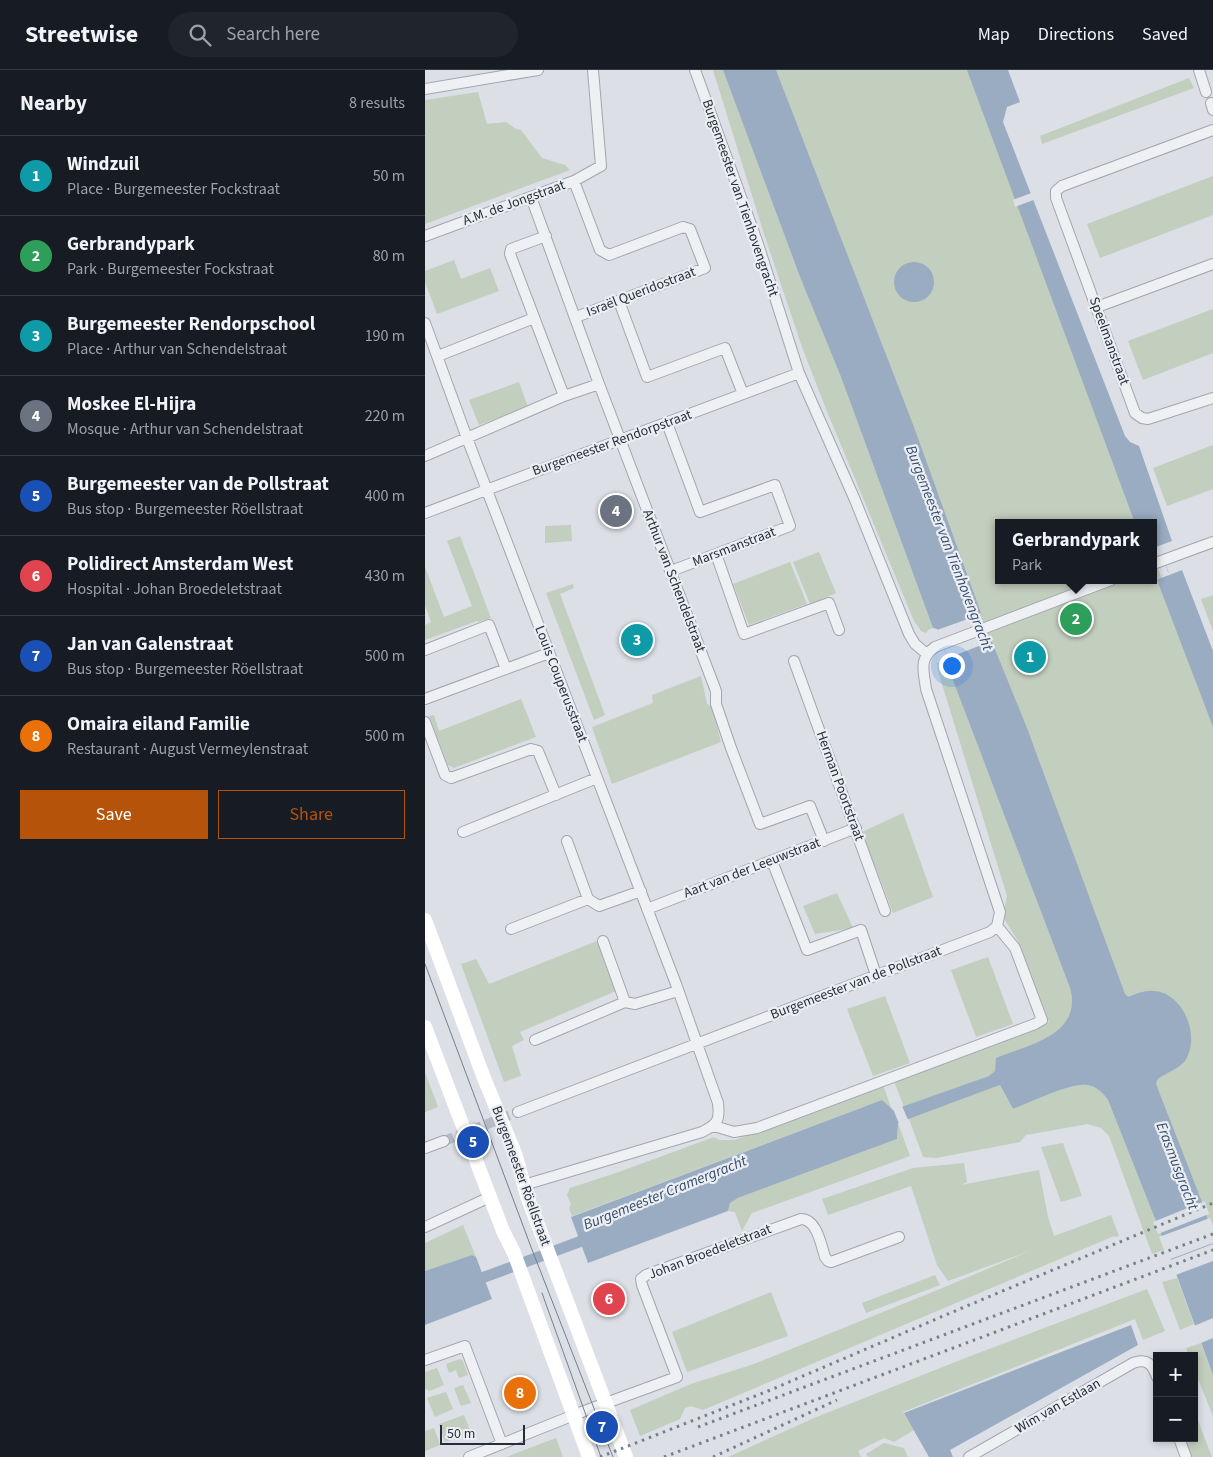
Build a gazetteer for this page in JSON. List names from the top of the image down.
{
  "streets": {
    "main road": ["Burgemeester Röellstraat"],
    "street": [
      "Burgemeester van Tienhovengracht",
      "A.M. de Jongstraat",
      "Israël Queridostraat",
      "Speelmanstraat",
      "Burgemeester Rendorpstraat",
      "Marsmanstraat",
      "Arthur van Schendelstraat",
      "Louis Couperusstraat",
      "Herman Poortstraat",
      "Aart van der Leeuwstraat",
      "Burgemeester van de Pollstraat",
      "Johan Broedeletstraat",
      "Wim van Estlaan"
    ]
  },
  "crossings": [
    ["Burgemeester van Tienhovengracht", "Burgemeester Rendorpstraat"],
    ["A.M. de Jongstraat", "Israël Queridostraat"],
    ["A.M. de Jongstraat", "Arthur van Schendelstraat"],
    ["Israël Queridostraat", "Arthur van Schendelstraat"],
    ["Burgemeester Rendorpstraat", "Marsmanstraat"],
    ["Burgemeester Rendorpstraat", "Arthur van Schendelstraat"],
    ["Burgemeester Rendorpstraat", "Louis Couperusstraat"],
    ["Marsmanstraat", "Arthur van Schendelstraat"],
    ["Arthur van Schendelstraat", "Aart van der Leeuwstraat"],
    ["Louis Couperusstraat", "Aart van der Leeuwstraat"],
    ["Louis Couperusstraat", "Burgemeester van de Pollstraat"],
    ["Herman Poortstraat", "Aart van der Leeuwstraat"],
    ["Burgemeester Röellstraat", "Johan Broedeletstraat"]
  ],
  "water": ["Burgemeester van Tienhovengracht", "Erasmusgracht", "Burgemeester Cramergracht"],
  "scale_bar": "50 m",
  "page": {
    "header": "Streetwise",
    "search": "Search here",
    "nav": ["Map", "Directions", "Saved"],
    "heading": ["Nearby", "8 results"],
    "list": [
      {
        "mark": "1",
        "name": "Windzuil",
        "note": "Place · Burgemeester Fockstraat",
        "value": "50 m"
      },
      {
        "mark": "2",
        "name": "Gerbrandypark",
        "note": "Park · Burgemeester Fockstraat",
        "value": "80 m"
      },
      {
        "mark": "3",
        "name": "Burgemeester Rendorpschool",
        "note": "Place · Arthur van Schendelstraat",
        "value": "190 m"
      },
      {
        "mark": "4",
        "name": "Moskee El-Hijra",
        "note": "Mosque · Arthur van Schendelstraat",
        "value": "220 m"
      },
      {
        "mark": "5",
        "name": "Burgemeester van de Pollstraat",
        "note": "Bus stop · Burgemeester Röellstraat",
        "value": "400 m"
      },
      {
        "mark": "6",
        "name": "Polidirect Amsterdam West",
        "note": "Hospital · Johan Broedeletstraat",
        "value": "430 m"
      },
      {
        "mark": "7",
        "name": "Jan van Galenstraat",
        "note": "Bus stop · Burgemeester Röellstraat",
        "value": "500 m"
      },
      {
        "mark": "8",
        "name": "Omaira eiland Familie",
        "note": "Restaurant · August Vermeylenstraat",
        "value": "500 m"
      }
    ],
    "pins": [
      "4",
      "2",
      "3",
      "1",
      "5",
      "6",
      "8",
      "7"
    ],
    "popup": ["Gerbrandypark", "Park"],
    "buttons": ["Save", "Share"],
    "map_buttons": ["+", "−"],
    "scale": "50 m"
  }
}
